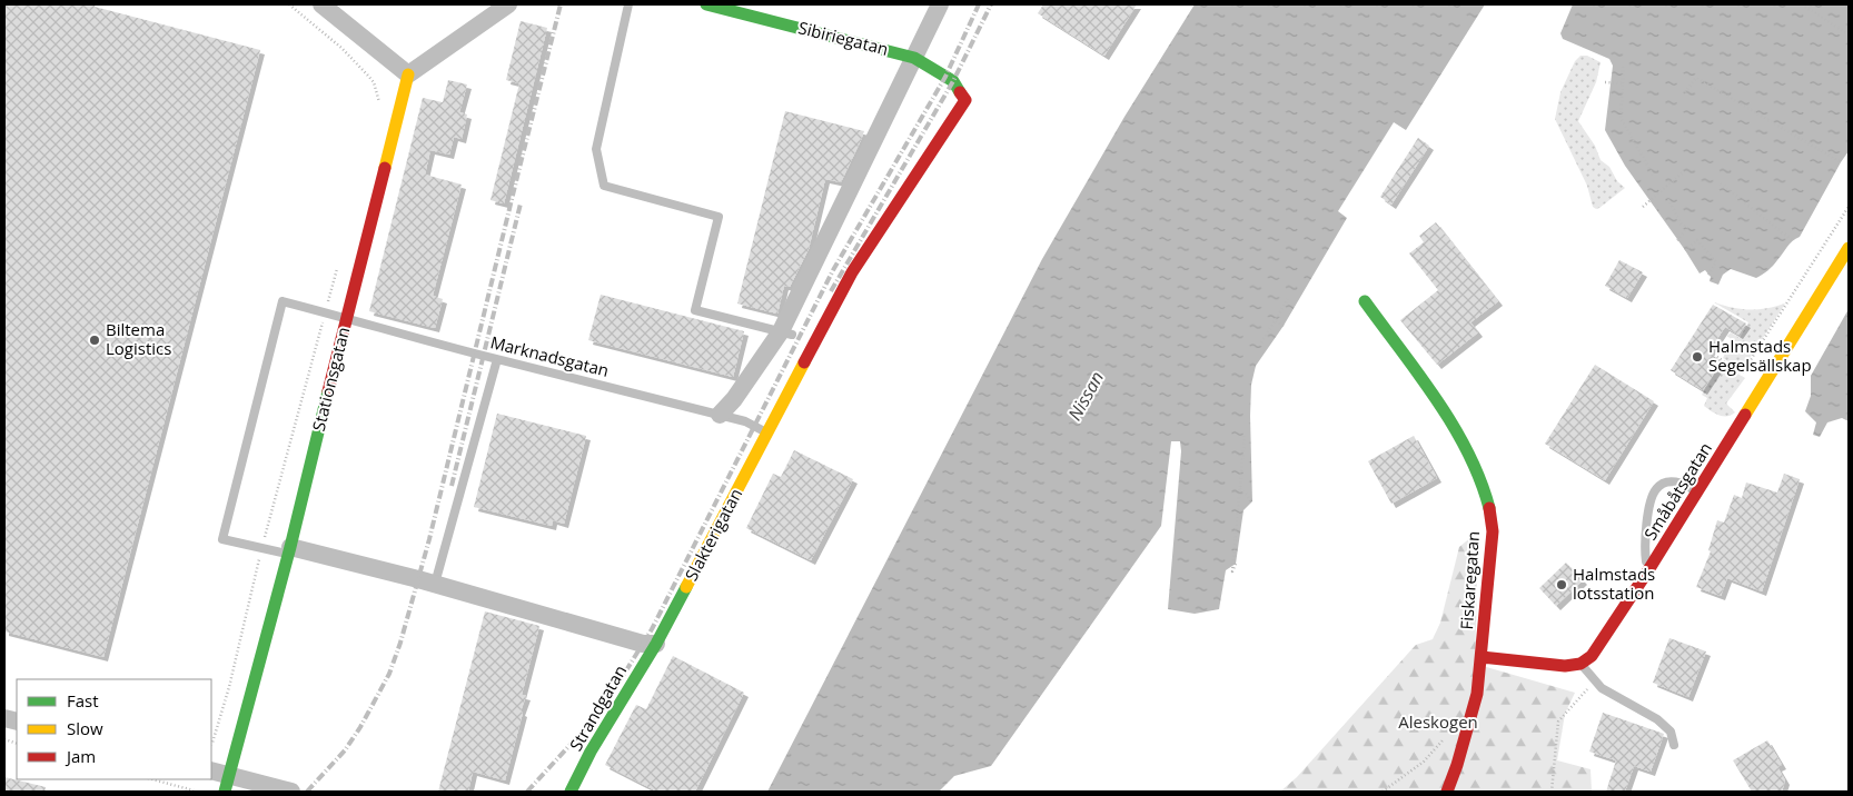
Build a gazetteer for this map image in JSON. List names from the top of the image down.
{
  "streets": {
    "street": [
      "Sibiriegatan",
      "Stationsgatan",
      "Småbåtsgatan",
      "Slakterigatan",
      "Fiskaregatan",
      "Strandgatan"
    ],
    "lane": ["Marknadsgatan"]
  },
  "crossings": [
    ["Sibiriegatan", "Slakterigatan"],
    ["Marknadsgatan", "Stationsgatan"],
    ["Marknadsgatan", "Slakterigatan"],
    ["Slakterigatan", "Strandgatan"]
  ],
  "water": ["Nissan"],
  "parks": ["Aleskogen"],
  "places": ["Biltema Logistics", "Halmstads Segelsällskap", "Halmstads lotsstation"],
  "legend": ["Fast", "Slow", "Jam"]
}
